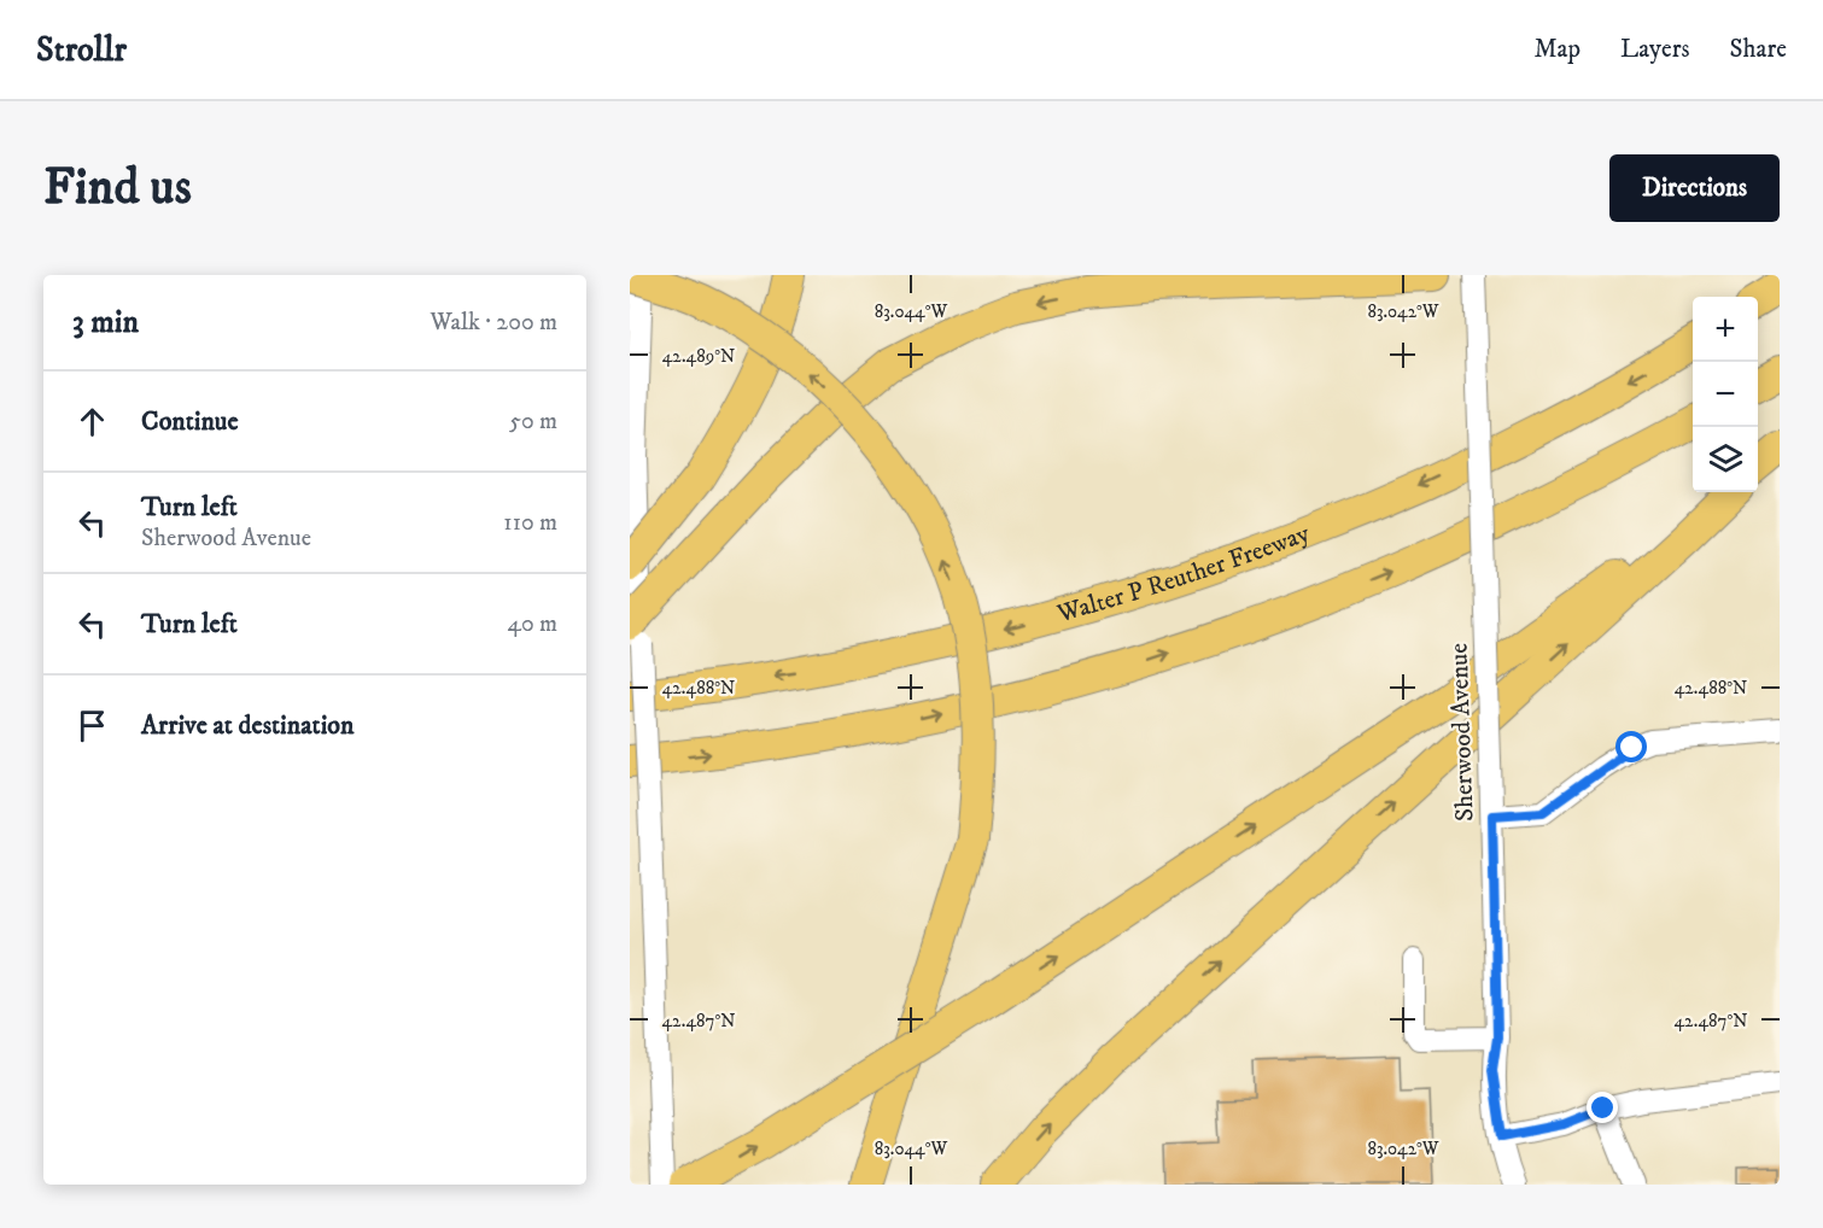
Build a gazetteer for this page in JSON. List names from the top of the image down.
{
  "streets": {
    "highway": ["Walter P Reuther Freeway"],
    "street": ["Sherwood Avenue"]
  },
  "page": {
    "header": "Strollr",
    "nav": ["Map", "Layers", "Share"],
    "buttons": "Directions",
    "title": "Find us",
    "heading": ["3 min", "Walk · 200 m"],
    "map_buttons": ["+", "−"],
    "list": [
      ["Continue", "50 m"],
      ["Turn left", "Sherwood Avenue", "110 m"],
      ["Turn left", "40 m"],
      "Arrive at destination"
    ]
  },
  "coordinates": [
    "83.044°W",
    "83.042°W",
    "42.489°N",
    "42.488°N",
    "42.487°N"
  ]
}
